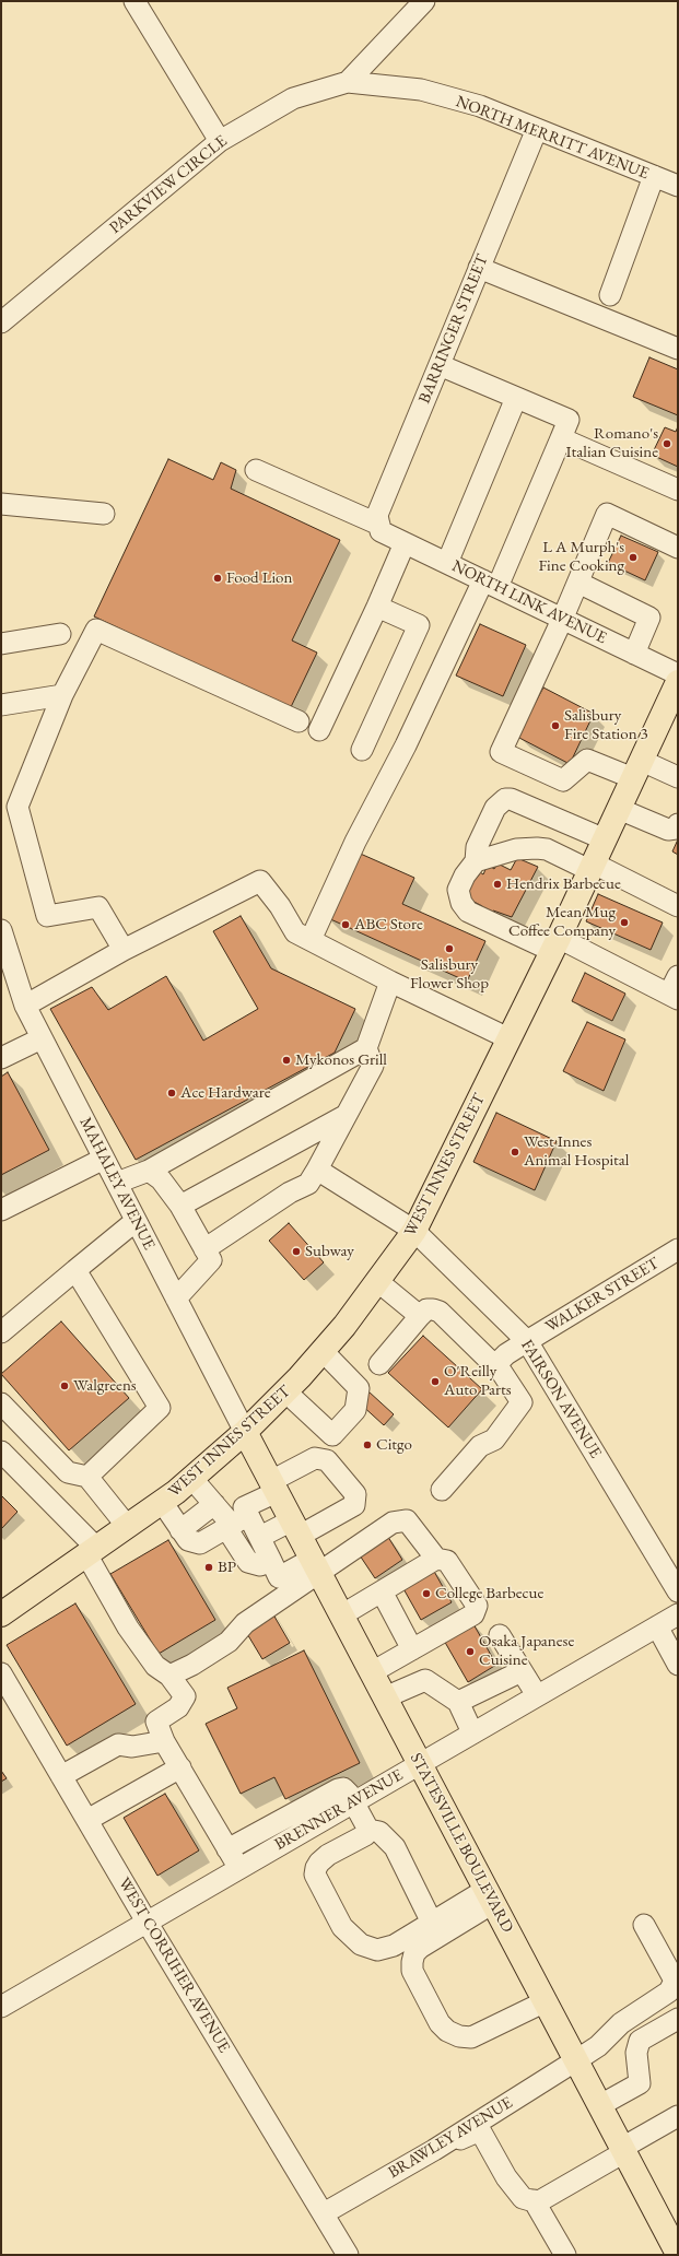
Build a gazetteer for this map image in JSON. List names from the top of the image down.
{
  "streets": {
    "main road": ["WEST INNES STREET", "STATESVILLE BOULEVARD"],
    "street": [
      "NORTH MERRITT AVENUE",
      "PARKVIEW CIRCLE",
      "BARRINGER STREET",
      "NORTH LINK AVENUE",
      "MAHALEY AVENUE",
      "WALKER STREET",
      "FAIRSON AVENUE",
      "BRENNER AVENUE",
      "WEST CORRIHER AVENUE",
      "BRAWLEY AVENUE"
    ]
  },
  "crossings": [
    ["NORTH MERRITT AVENUE", "PARKVIEW CIRCLE"],
    ["NORTH MERRITT AVENUE", "BARRINGER STREET"],
    ["BARRINGER STREET", "NORTH LINK AVENUE"],
    ["WEST INNES STREET", "MAHALEY AVENUE"],
    ["WEST INNES STREET", "FAIRSON AVENUE"],
    ["WEST INNES STREET", "STATESVILLE BOULEVARD"],
    ["MAHALEY AVENUE", "STATESVILLE BOULEVARD"],
    ["WALKER STREET", "FAIRSON AVENUE"],
    ["BRENNER AVENUE", "STATESVILLE BOULEVARD"],
    ["BRENNER AVENUE", "WEST CORRIHER AVENUE"],
    ["STATESVILLE BOULEVARD", "BRAWLEY AVENUE"],
    ["WEST CORRIHER AVENUE", "BRAWLEY AVENUE"]
  ],
  "places": [
    "Romano's Italian Cuisine",
    "L A Murph's Fine Cooking",
    "Food Lion",
    "Salisbury Fire Station 3",
    "Hendrix Barbecue",
    "Mean Mug Coffee Company",
    "ABC Store",
    "Salisbury Flower Shop",
    "Mykonos Grill",
    "Ace Hardware",
    "West Innes Animal Hospital",
    "Subway",
    "O'Reilly Auto Parts",
    "Walgreens",
    "Citgo",
    "BP",
    "College Barbecue",
    "Osaka Japanese Cuisine"
  ]
}
